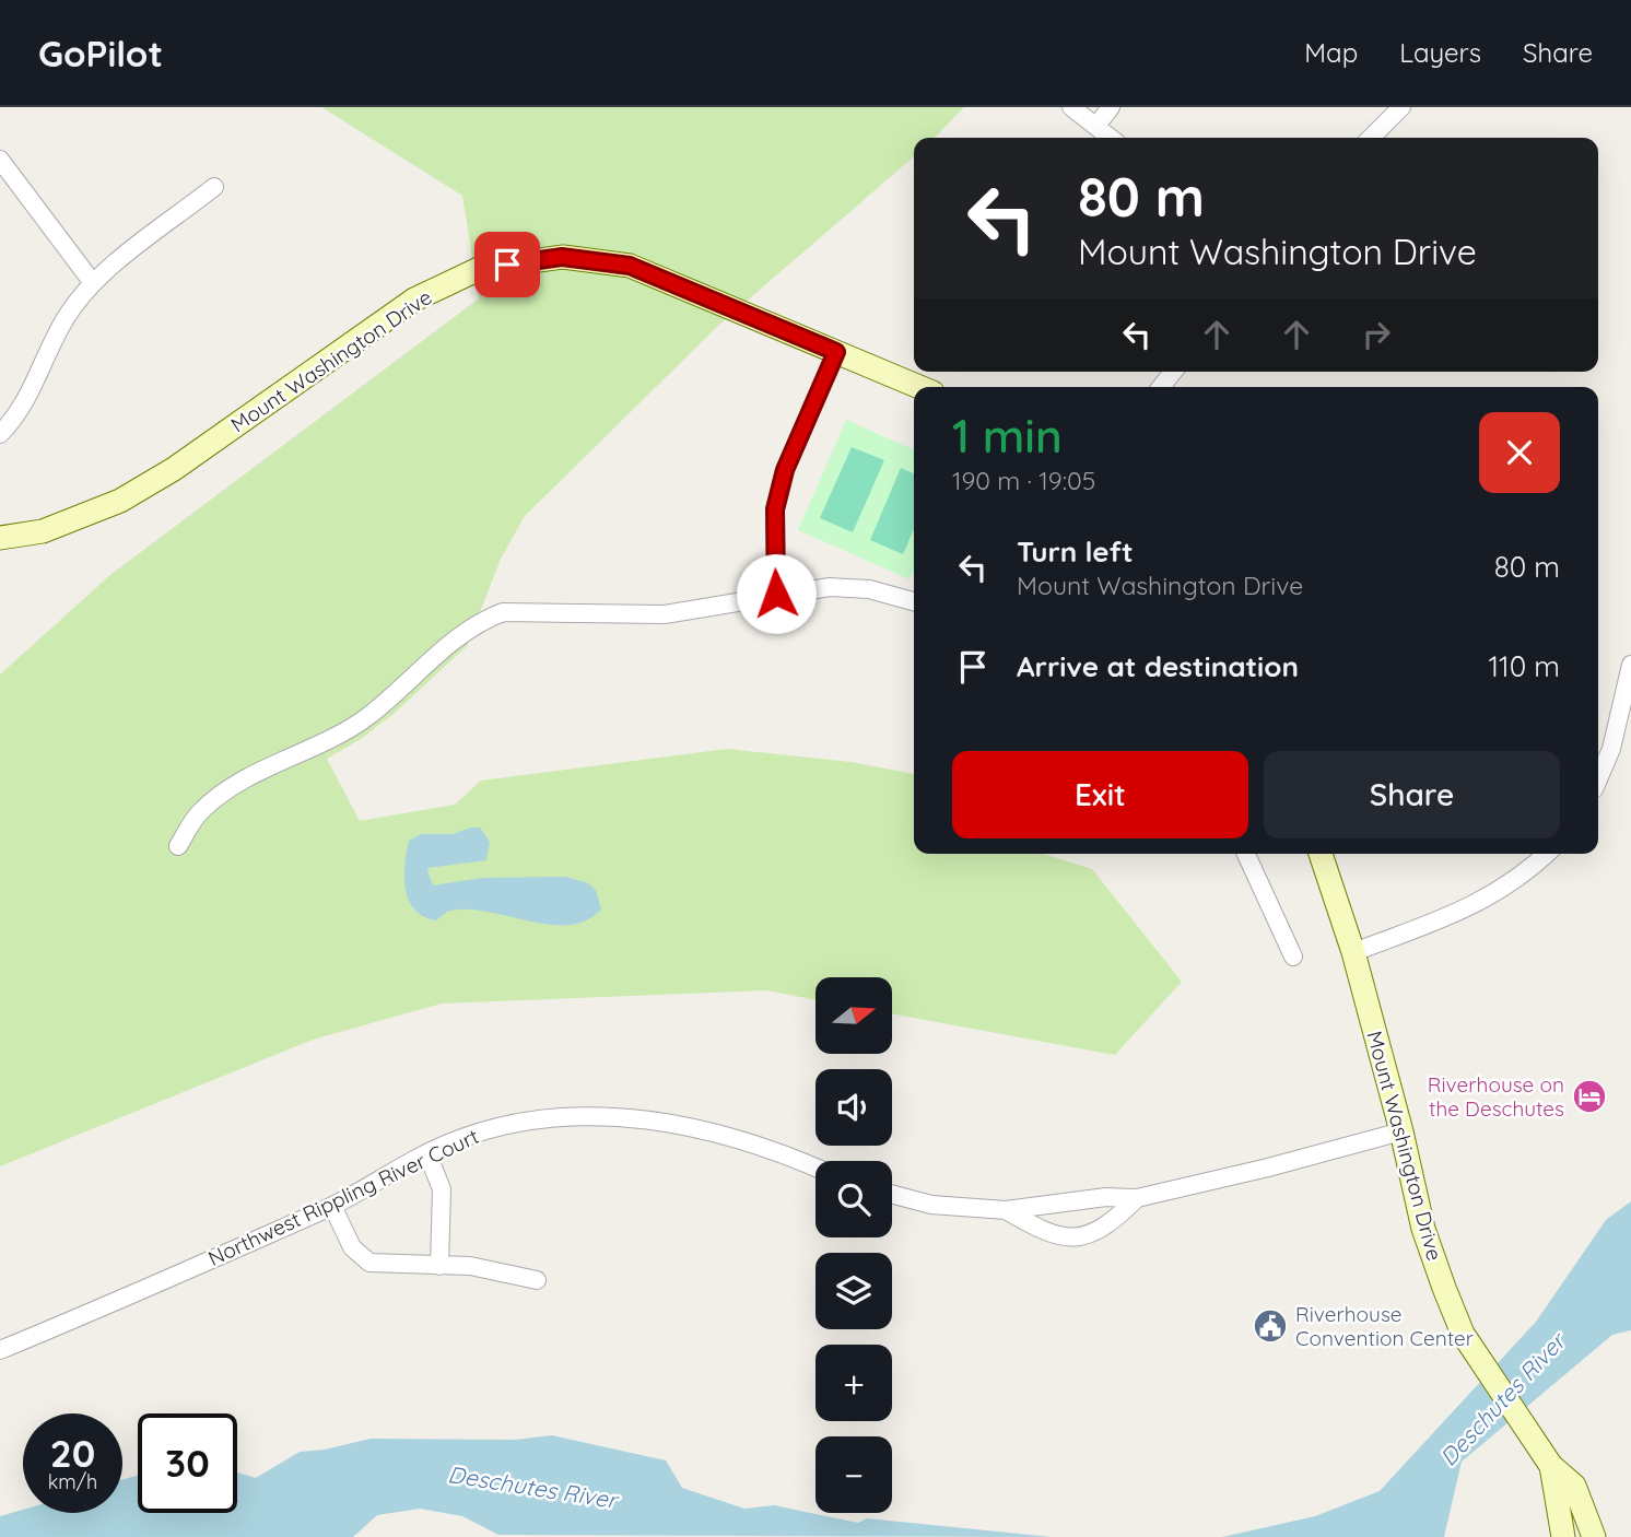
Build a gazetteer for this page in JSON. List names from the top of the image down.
{
  "streets": {
    "main road": ["Mount Washington Drive"],
    "street": ["Northwest Rippling River Court"]
  },
  "water": ["Deschutes River"],
  "places": {
    "hotel": ["Riverhouse on the Deschutes"],
    "public building": ["Riverhouse Convention Center"]
  },
  "north": "right",
  "page": {
    "header": "GoPilot",
    "nav": ["Map", "Layers", "Share"],
    "turn": ["80 m", "Mount Washington Drive"],
    "heading": ["1 min", "190 m · 19:05"],
    "list": [
      {
        "name": "Turn left",
        "note": "Mount Washington Drive",
        "value": "80 m"
      },
      {
        "name": "Arrive at destination",
        "value": "110 m"
      }
    ],
    "buttons": ["Exit", "Share"],
    "map_buttons": ["+", "−"],
    "speed": "20 km/h",
    "limit": "30"
  }
}
